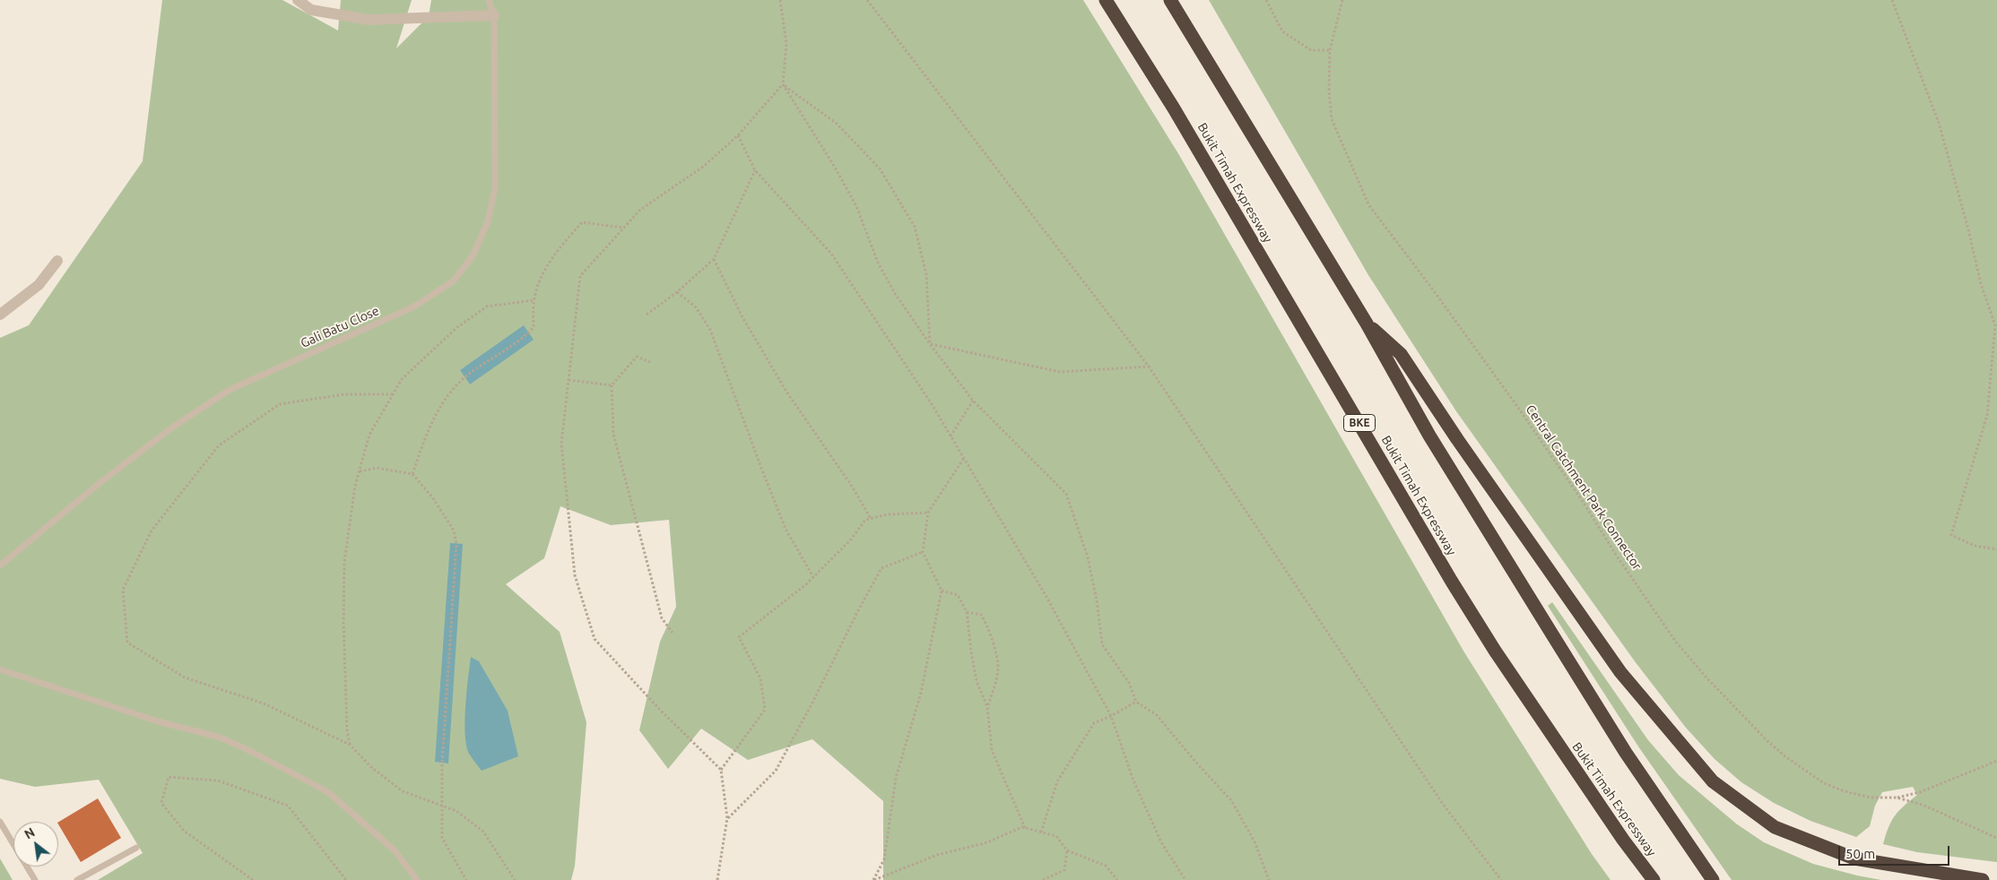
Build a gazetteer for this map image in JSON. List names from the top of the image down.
{
  "streets": {
    "highway": ["Bukit Timah Expressway", "BKE"],
    "lane": ["Gali Batu Close"],
    "path": ["Central Catchment Park Connector"]
  },
  "scale_bar": "50 m",
  "north": "top left"
}
